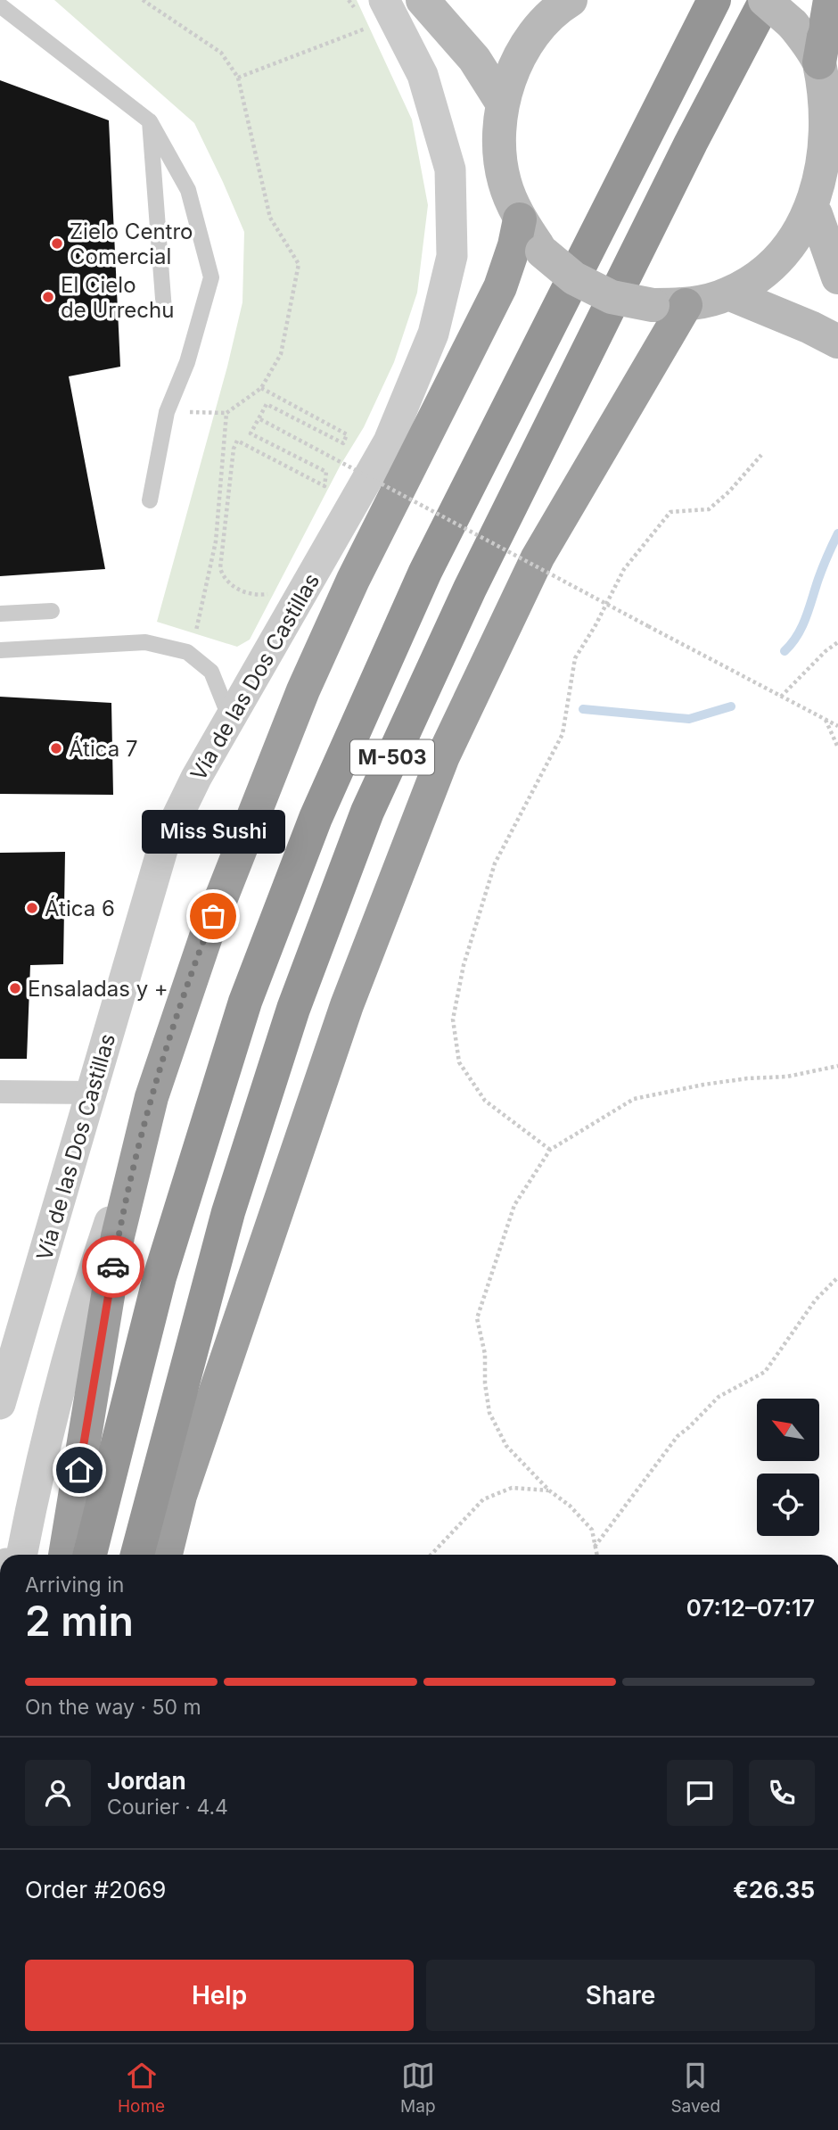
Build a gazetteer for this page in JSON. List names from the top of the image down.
{
  "streets": {
    "highway": ["M-503"],
    "street": ["Vía de las Dos Castillas"]
  },
  "places": [
    "Zielo Centro Comercial",
    "El Cielo de Urrechu",
    "Ática 7",
    "Ática 6",
    "Miss Sushi",
    "Ensaladas y +"
  ],
  "north": "top left",
  "page": {
    "bubble": "Miss Sushi",
    "heading": ["2 min", "Arriving in", "07:12–07:17"],
    "panel": [
      "Jordan",
      "Courier · 4.4",
      "Order #2069",
      "€26.35"
    ],
    "bar": "On the way · 50 m",
    "buttons": ["Help", "Share"],
    "tabs": ["Home", "Map", "Saved"]
  }
}
